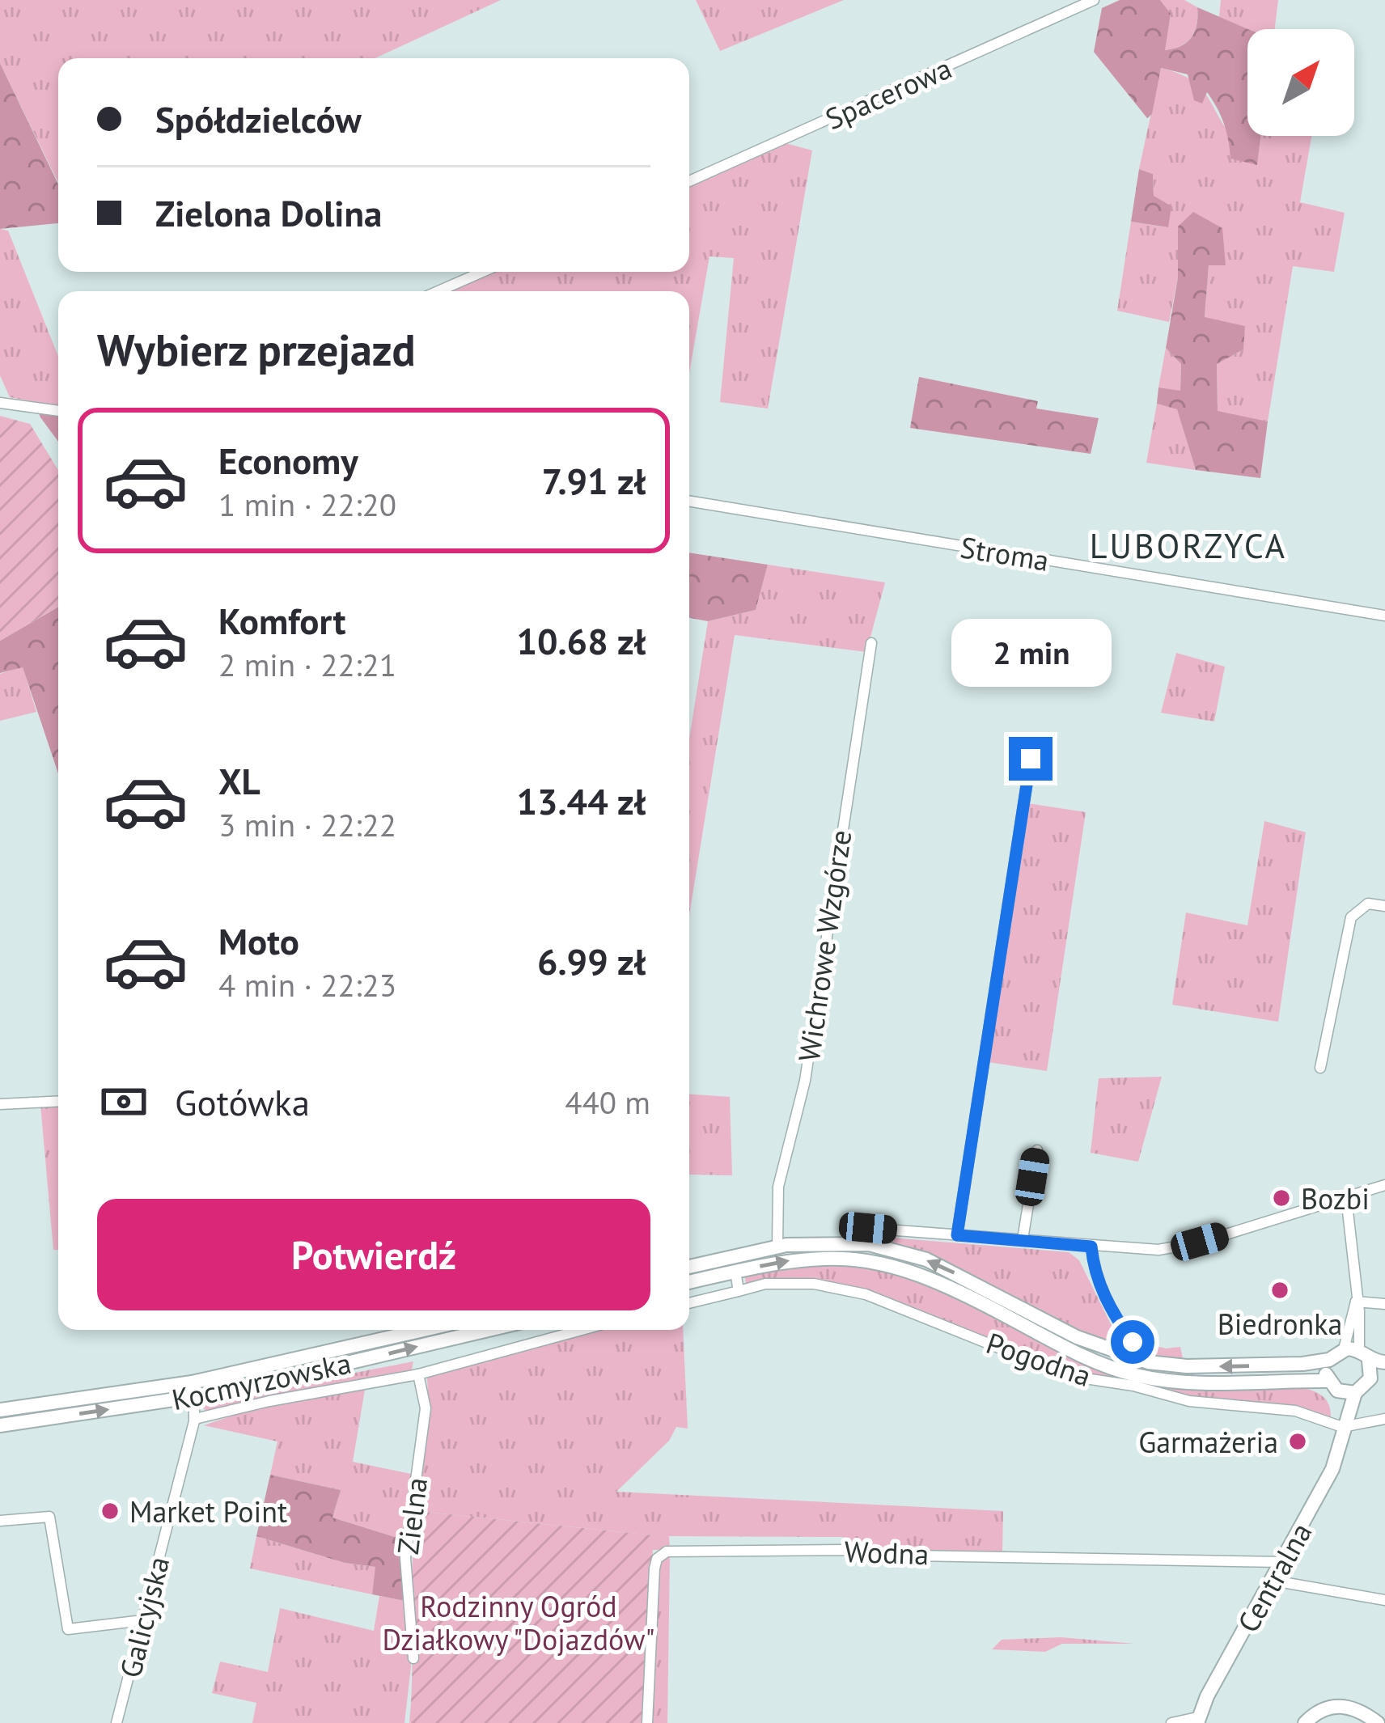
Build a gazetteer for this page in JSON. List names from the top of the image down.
{
  "streets": {
    "main road": ["Kocmyrzowska", "Centralna"],
    "street": [
      "Spacerowa",
      "Stroma",
      "Wichrowe Wzgórze",
      "Pogodna",
      "Zielna",
      "Wodna",
      "Galicyjska"
    ]
  },
  "crossings": [
    ["Pogodna", "Centralna"],
    ["Kocmyrzowska", "Galicyjska"],
    ["Wodna", "Centralna"]
  ],
  "districts": ["LUBORZYCA"],
  "parks": ["Rodzinny Ogród Działkowy \"Dojazdów\""],
  "places": [
    "Bozbi",
    "Biedronka",
    "Garmażeria",
    "Market Point"
  ],
  "north": "top right",
  "page": {
    "banner": ["Spółdzielców", "Zielona Dolina"],
    "heading": "Wybierz przejazd",
    "list": [
      {
        "name": "Economy",
        "note": "1 min · 22:20",
        "value": "7.91 zł"
      },
      {
        "name": "Komfort",
        "note": "2 min · 22:21",
        "value": "10.68 zł"
      },
      {
        "name": "XL",
        "note": "3 min · 22:22",
        "value": "13.44 zł"
      },
      {
        "name": "Moto",
        "note": "4 min · 22:23",
        "value": "6.99 zł"
      }
    ],
    "bubble": "2 min",
    "pay": ["Gotówka", "440 m"],
    "buttons": "Potwierdź"
  }
}
